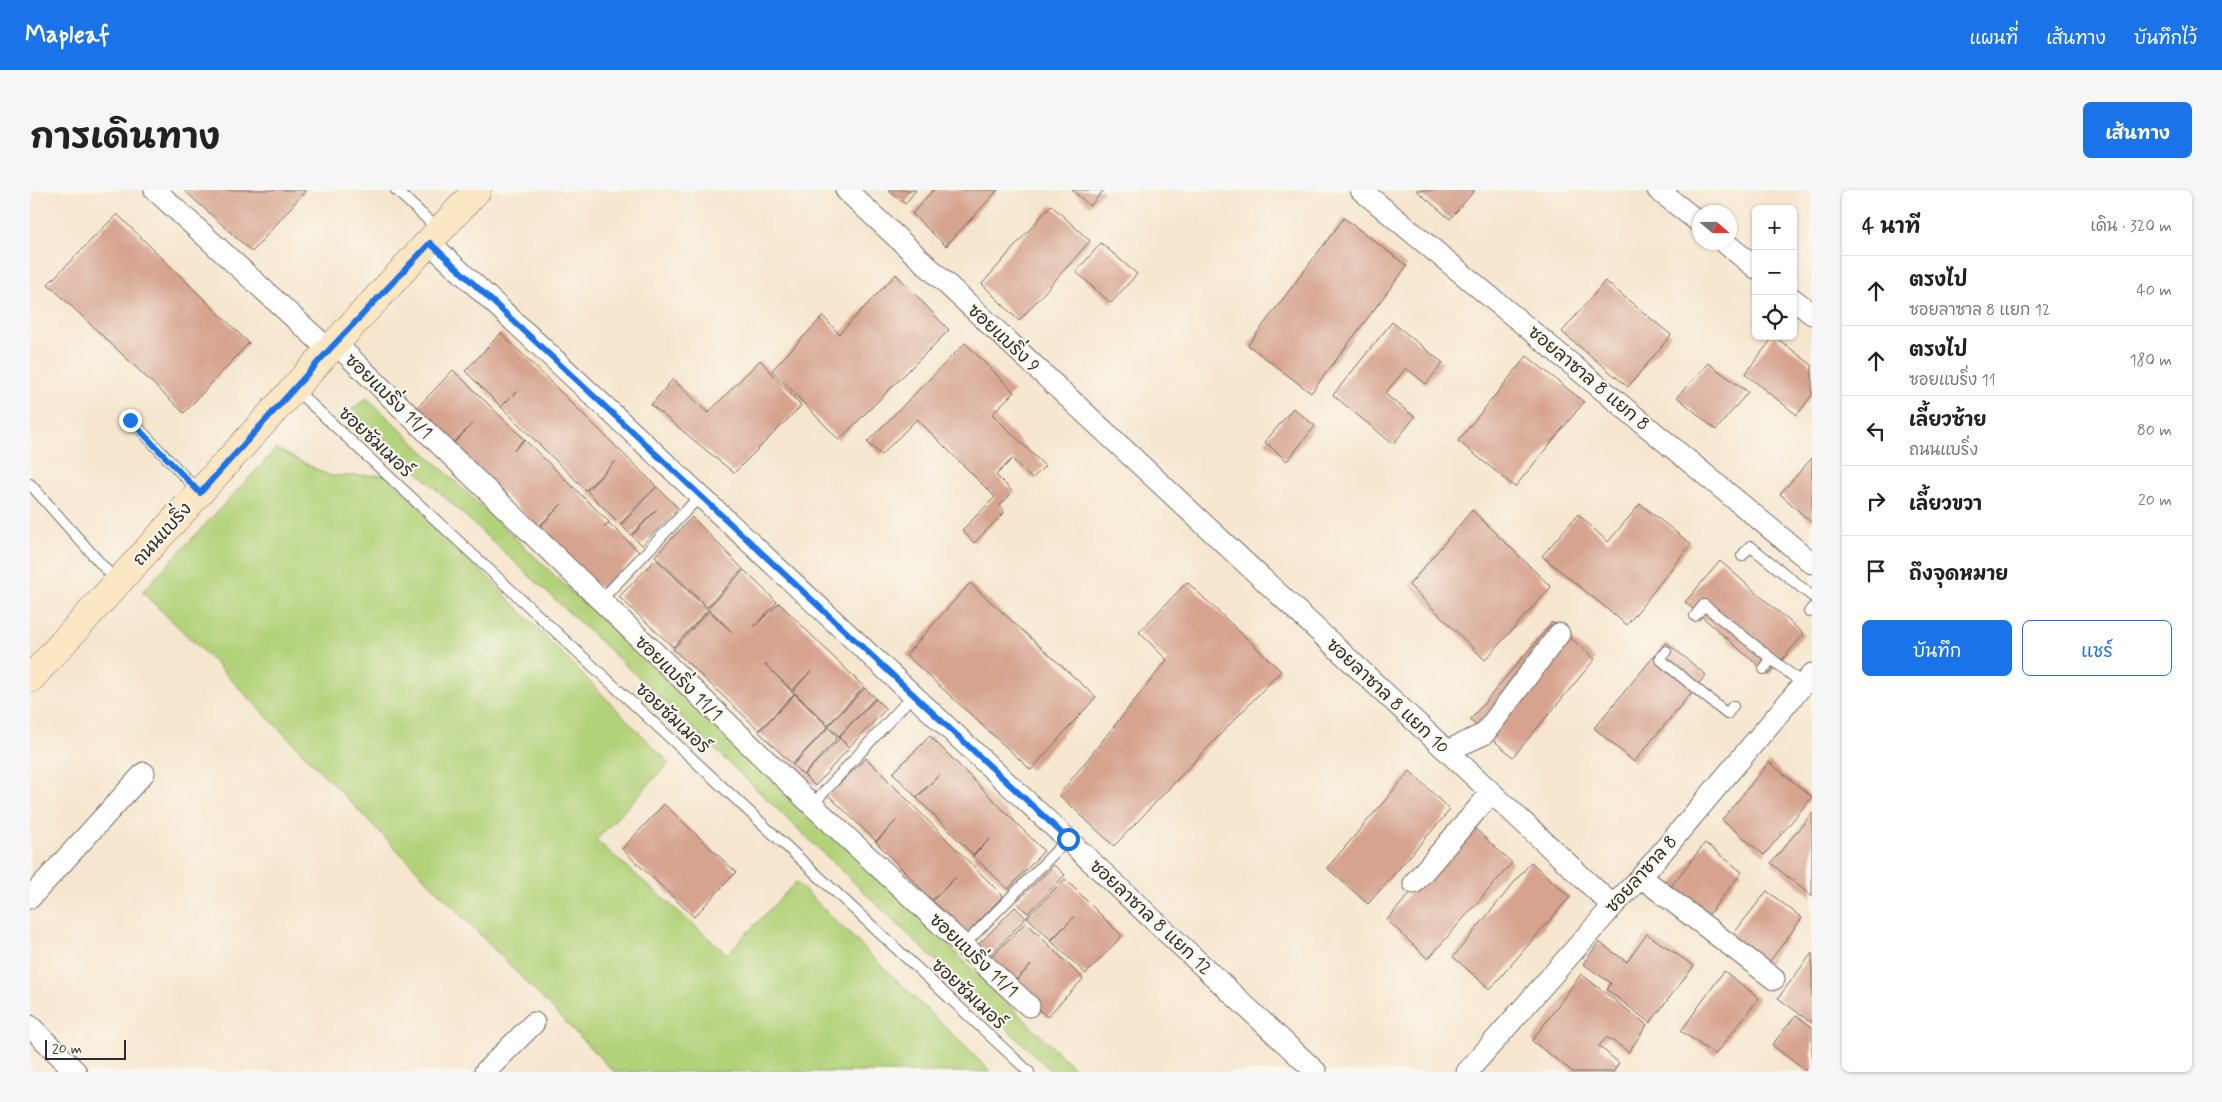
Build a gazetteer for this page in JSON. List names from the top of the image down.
{
  "streets": {
    "main road": ["ถนนแบริ่ง"],
    "street": [
      "ซอยแบริ่ง 9",
      "ซอยลาซาล 8 แยก 8",
      "ซอยแบริ่ง 11/1",
      "ซอยลาซาล 8 แยก 10",
      "ซอยลาซาล 8",
      "ซอยลาซาล 8 แยก 12"
    ],
    "lane": ["ซอยซัมเมอร์"]
  },
  "crossings": [
    ["ซอยแบริ่ง 9", "ซอยลาซาล 8 แยก 10"],
    ["ซอยแบริ่ง 11/1", "ถนนแบริ่ง"],
    ["ซอยซัมเมอร์", "ถนนแบริ่ง"],
    ["ถนนแบริ่ง", "ซอยลาซาล 8 แยก 12"],
    ["ซอยลาซาล 8 แยก 10", "ซอยลาซาล 8"]
  ],
  "scale_bar": "20 m",
  "north": "right",
  "page": {
    "header": "Mapleaf",
    "nav": ["แผนที่", "เส้นทาง", "บันทึกไว้"],
    "title": "การเดินทาง",
    "buttons": [
      "เส้นทาง",
      ["บันทึก", "แชร์"]
    ],
    "heading": ["4 นาที", "เดิน · 320 m"],
    "map_buttons": ["+", "−"],
    "list": [
      ["ตรงไป", "ซอยลาซาล 8 แยก 12", "40 m"],
      ["ตรงไป", "ซอยแบริ่ง 11", "180 m"],
      ["เลี้ยวซ้าย", "ถนนแบริ่ง", "80 m"],
      ["เลี้ยวขวา", "20 m"],
      "ถึงจุดหมาย"
    ],
    "scale": "20 m"
  }
}
